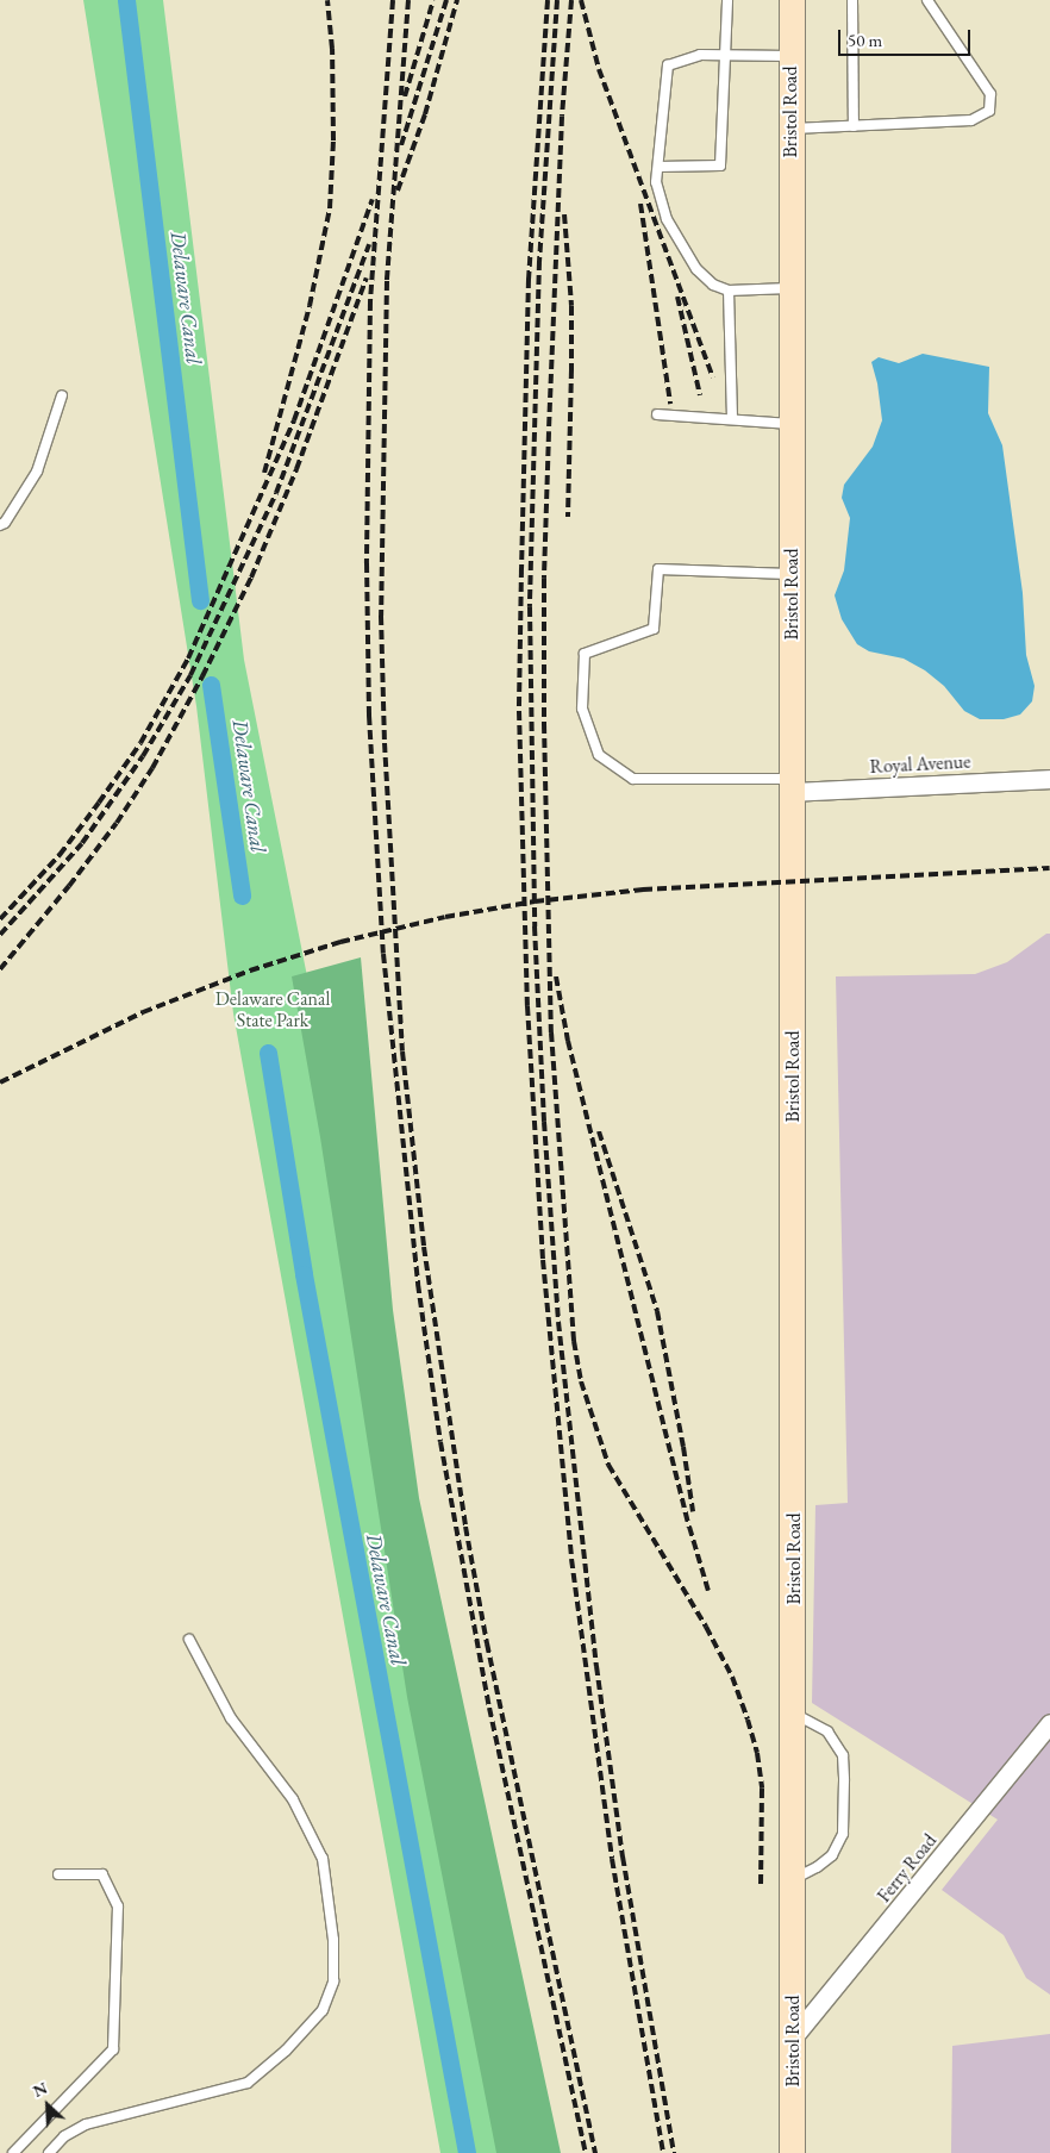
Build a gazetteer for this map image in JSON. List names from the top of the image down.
{
  "streets": {
    "main road": ["Bristol Road"],
    "street": ["Royal Avenue", "Ferry Road"]
  },
  "crossings": [
    ["Bristol Road", "Royal Avenue"],
    ["Bristol Road", "Ferry Road"]
  ],
  "water": ["Delaware Canal"],
  "parks": ["Delaware Canal State Park"],
  "scale_bar": "50 m",
  "north": "top left"
}
